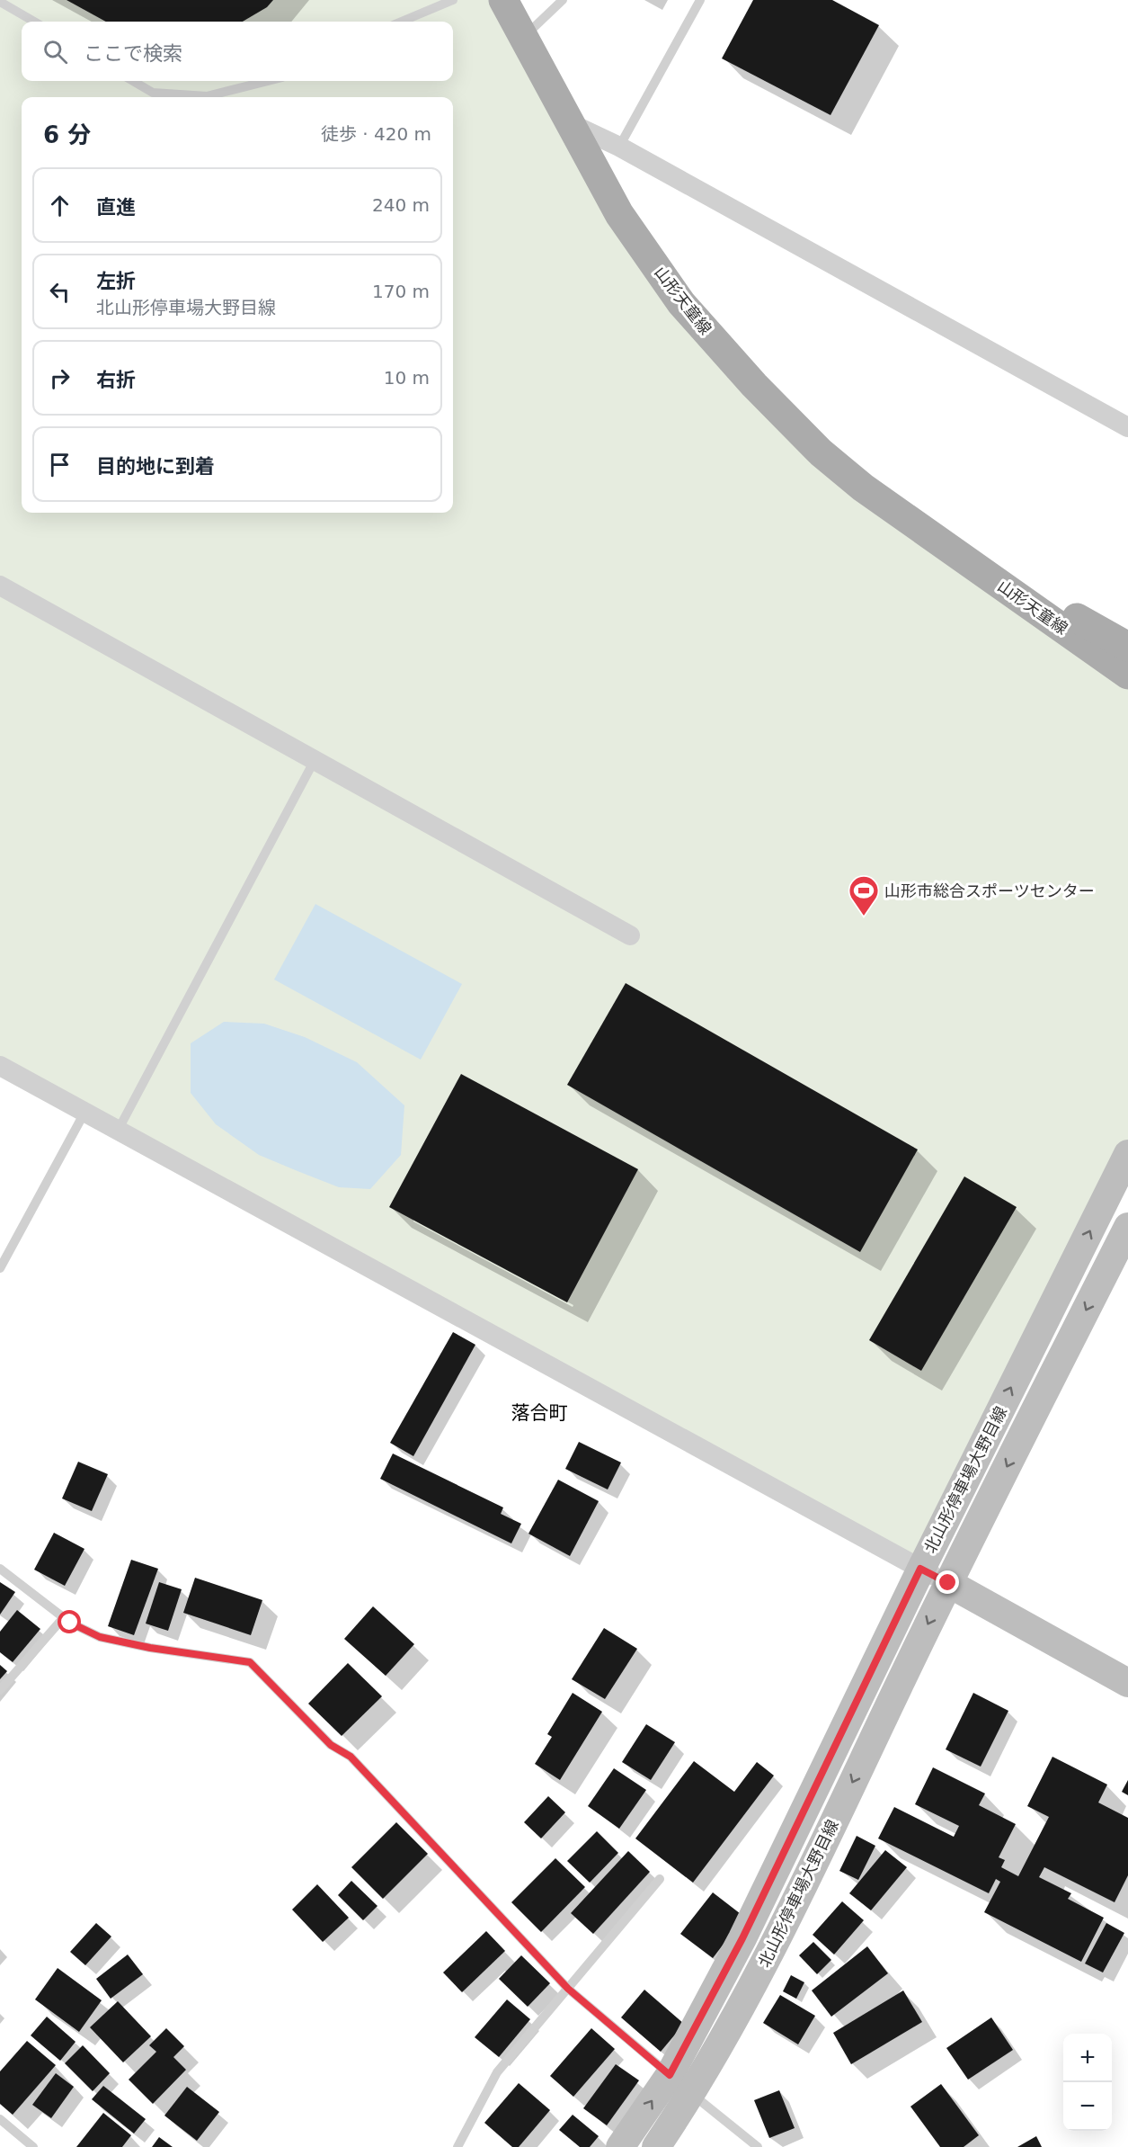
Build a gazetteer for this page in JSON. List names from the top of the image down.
{
  "streets": {
    "main road": ["山形天童線", "北山形停車場大野目線"]
  },
  "districts": ["落合町"],
  "places": {
    "sports": ["山形市総合スポーツセンター"]
  },
  "page": {
    "search": "ここで検索",
    "heading": ["6 分", "徒歩 · 420 m"],
    "list": [
      ["直進", "240 m"],
      ["左折", "北山形停車場大野目線", "170 m"],
      ["右折", "10 m"],
      "目的地に到着"
    ],
    "map_buttons": ["+", "−"]
  }
}
